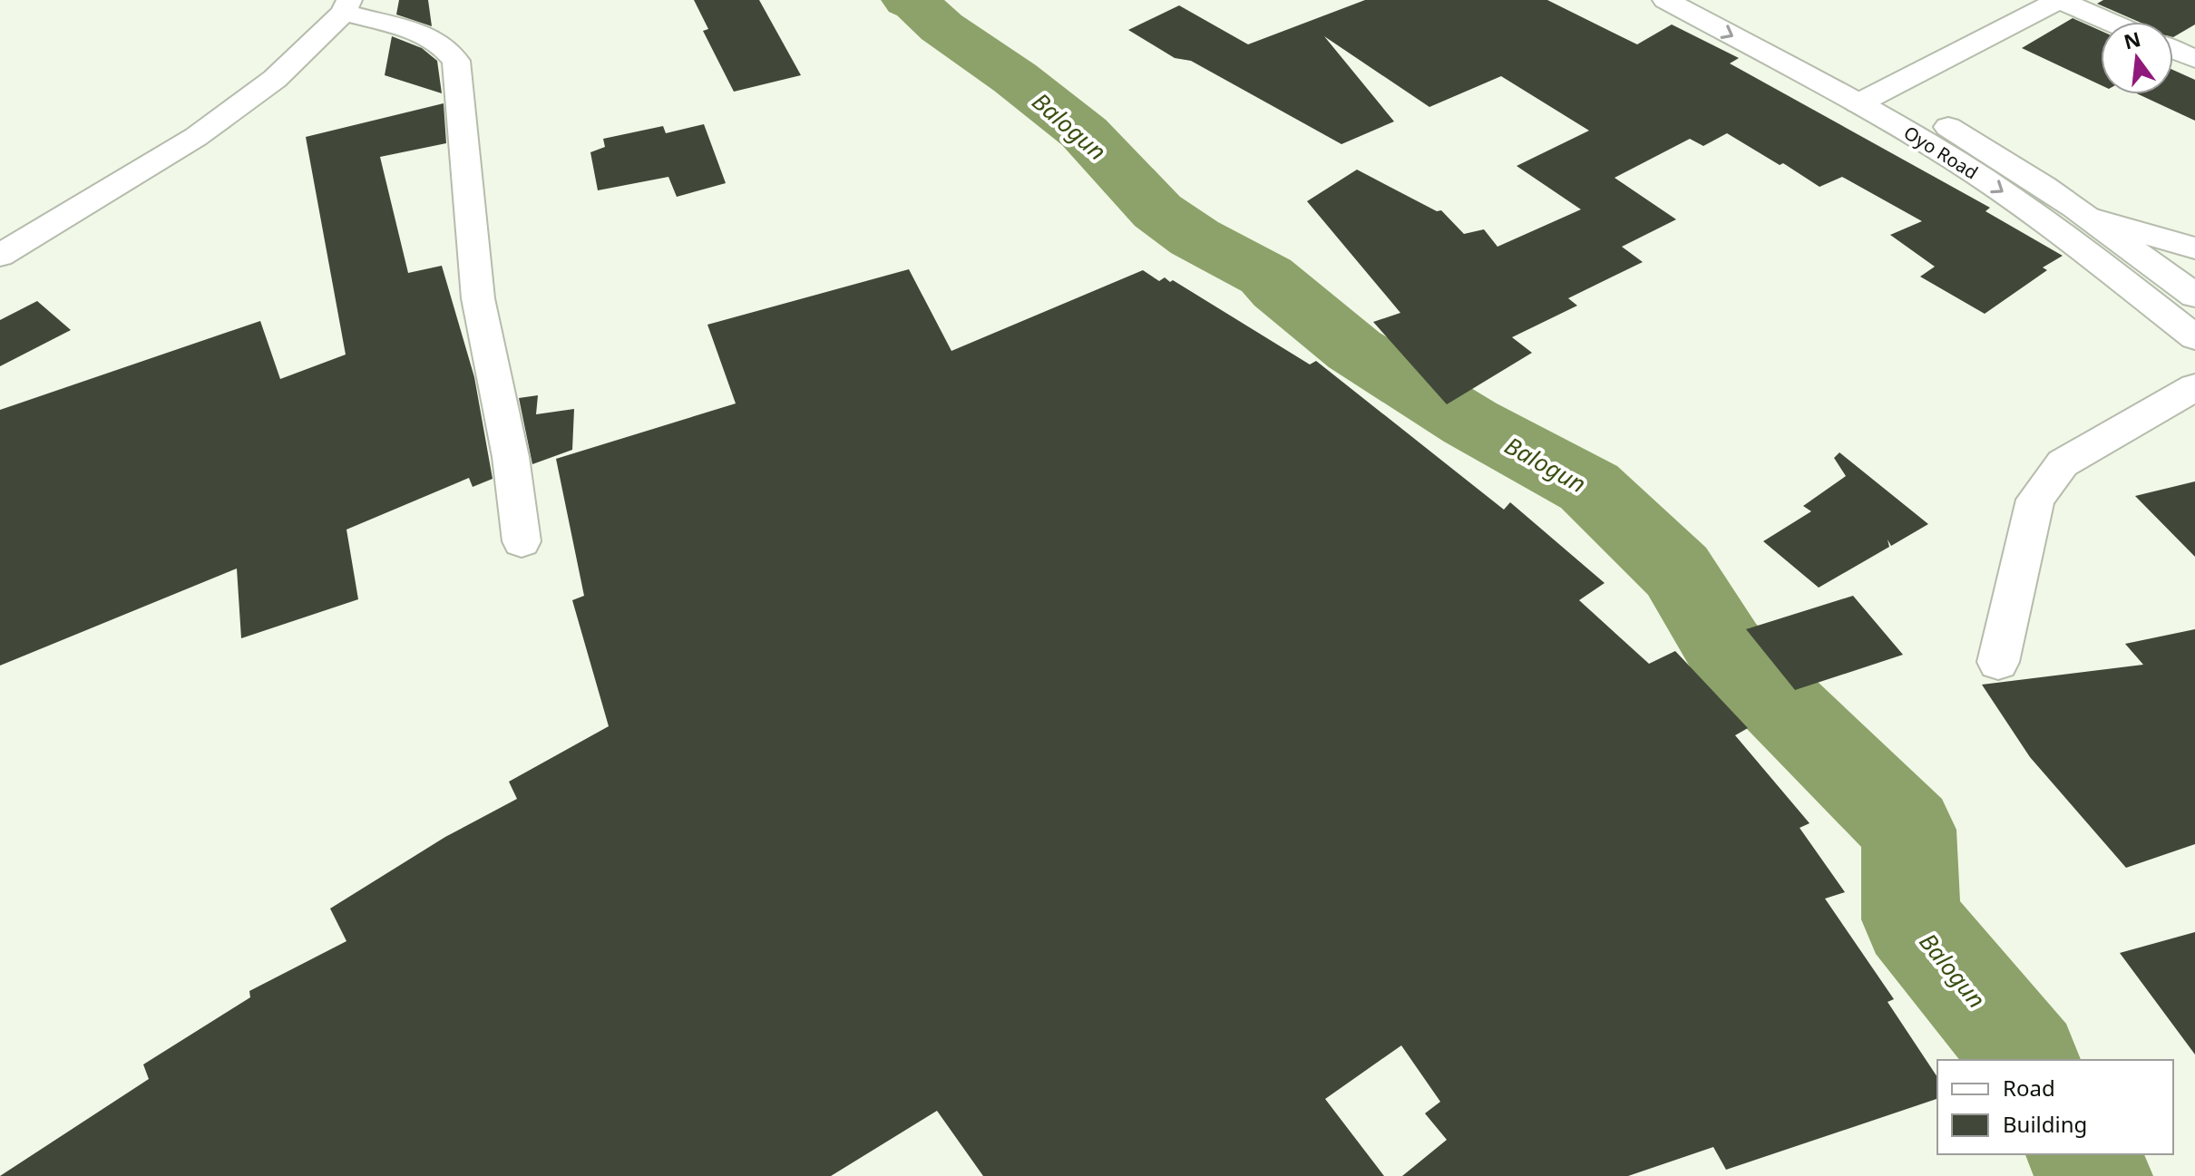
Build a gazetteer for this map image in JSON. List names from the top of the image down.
{
  "streets": {
    "street": ["Oyo Road"]
  },
  "water": ["Balogun"],
  "legend": ["Road", "Building"],
  "north": "top"
}
